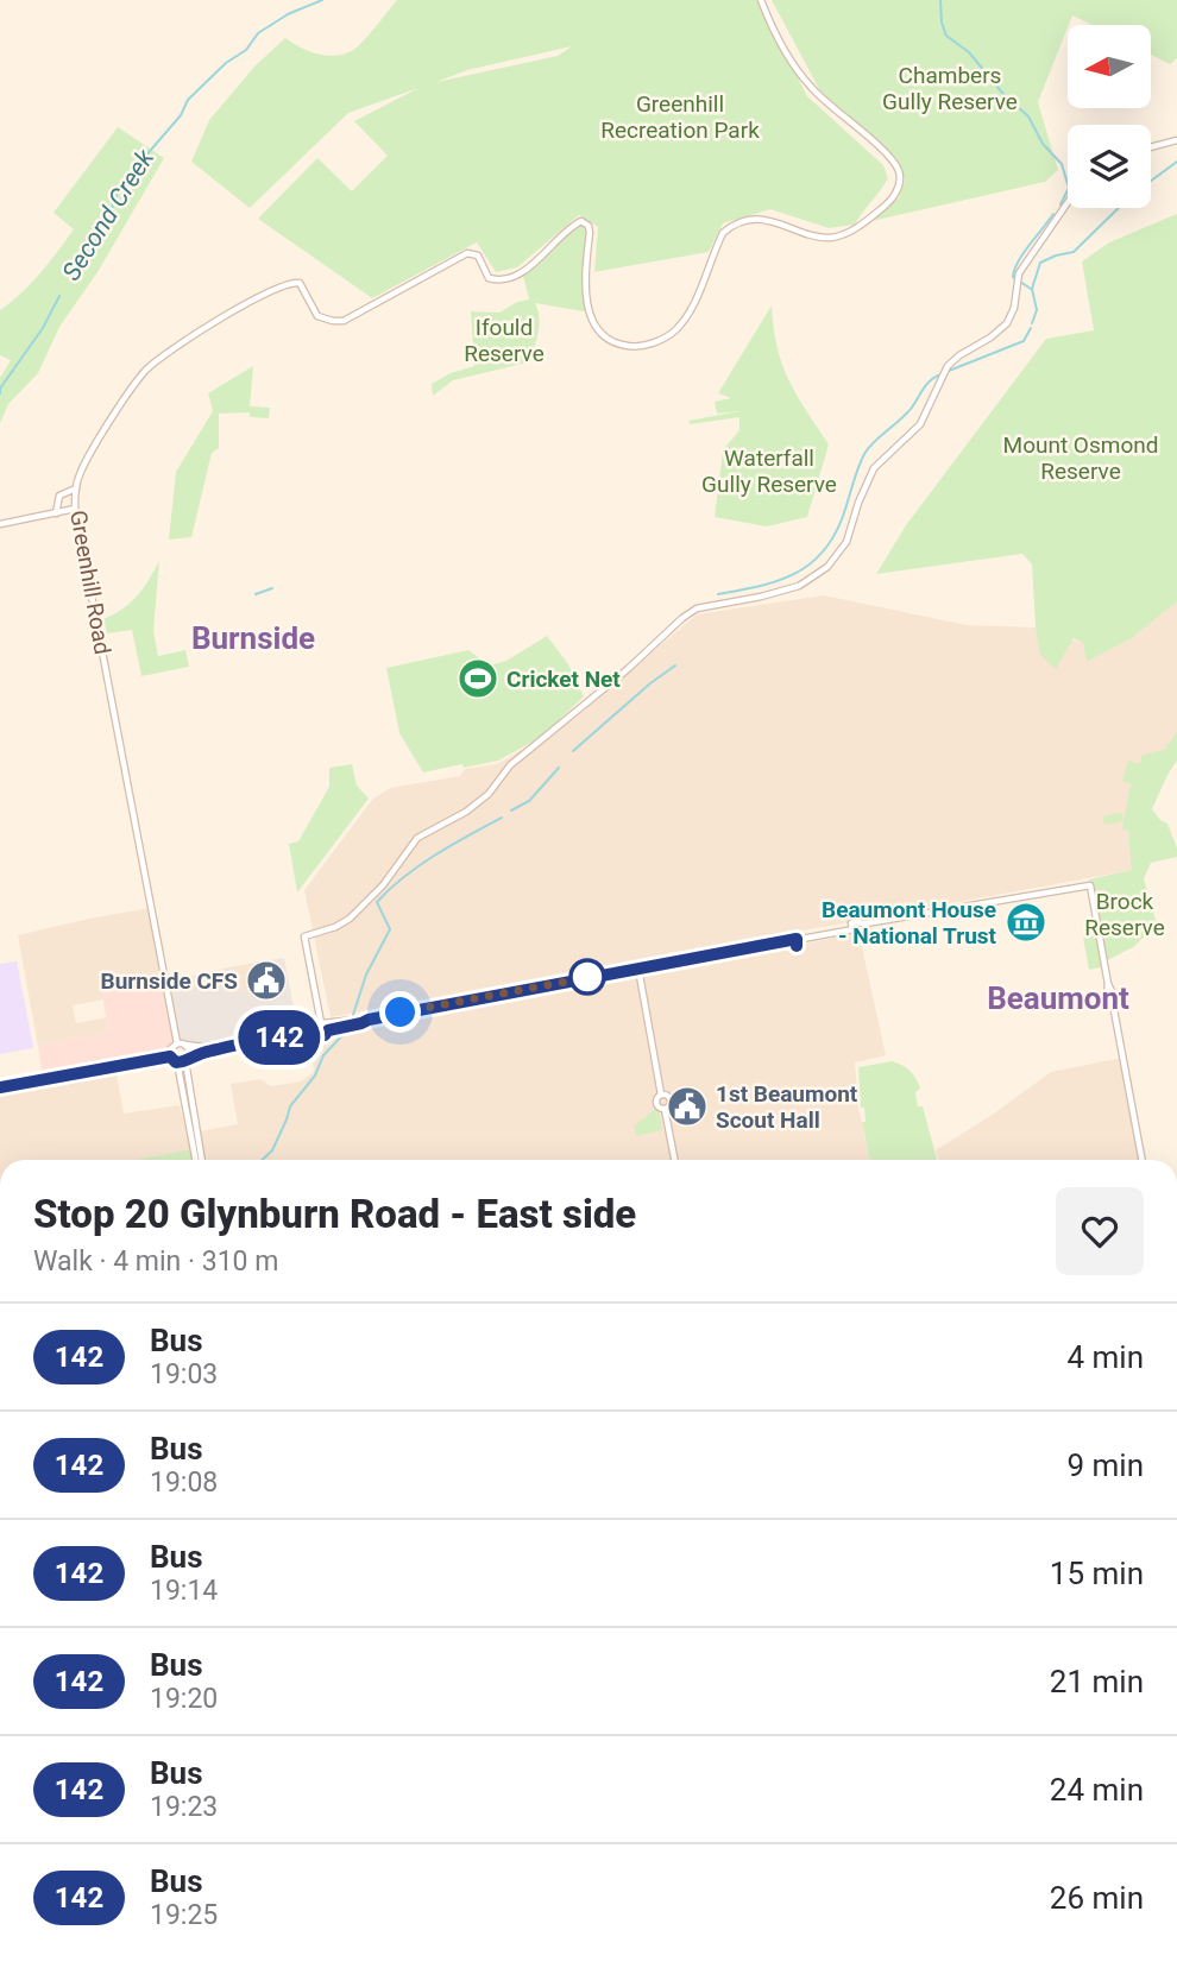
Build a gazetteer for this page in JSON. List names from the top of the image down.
{
  "streets": {
    "street": ["Greenhill Road"]
  },
  "districts": ["Burnside", "Beaumont"],
  "water": ["Second Creek"],
  "parks": [
    "Chambers Gully Reserve",
    "Greenhill Recreation Park",
    "Ifould Reserve",
    "Mount Osmond Reserve",
    "Waterfall Gully Reserve",
    "Brock Reserve"
  ],
  "places": {
    "sports": ["Cricket Net"],
    "museum": ["Beaumont House - National Trust"],
    "public building": ["Burnside CFS", "1st Beaumont Scout Hall"]
  },
  "lines": ["bus line 142"],
  "north": "left",
  "page": {
    "on_map": "142",
    "heading": ["Stop 20 Glynburn Road - East side", "Walk · 4 min · 310 m"],
    "list": [
      {
        "mark": "142",
        "name": "Bus",
        "note": "19:03",
        "value": "4 min"
      },
      {
        "mark": "142",
        "name": "Bus",
        "note": "19:08",
        "value": "9 min"
      },
      {
        "mark": "142",
        "name": "Bus",
        "note": "19:14",
        "value": "15 min"
      },
      {
        "mark": "142",
        "name": "Bus",
        "note": "19:20",
        "value": "21 min"
      },
      {
        "mark": "142",
        "name": "Bus",
        "note": "19:23",
        "value": "24 min"
      },
      {
        "mark": "142",
        "name": "Bus",
        "note": "19:25",
        "value": "26 min"
      }
    ]
  }
}
